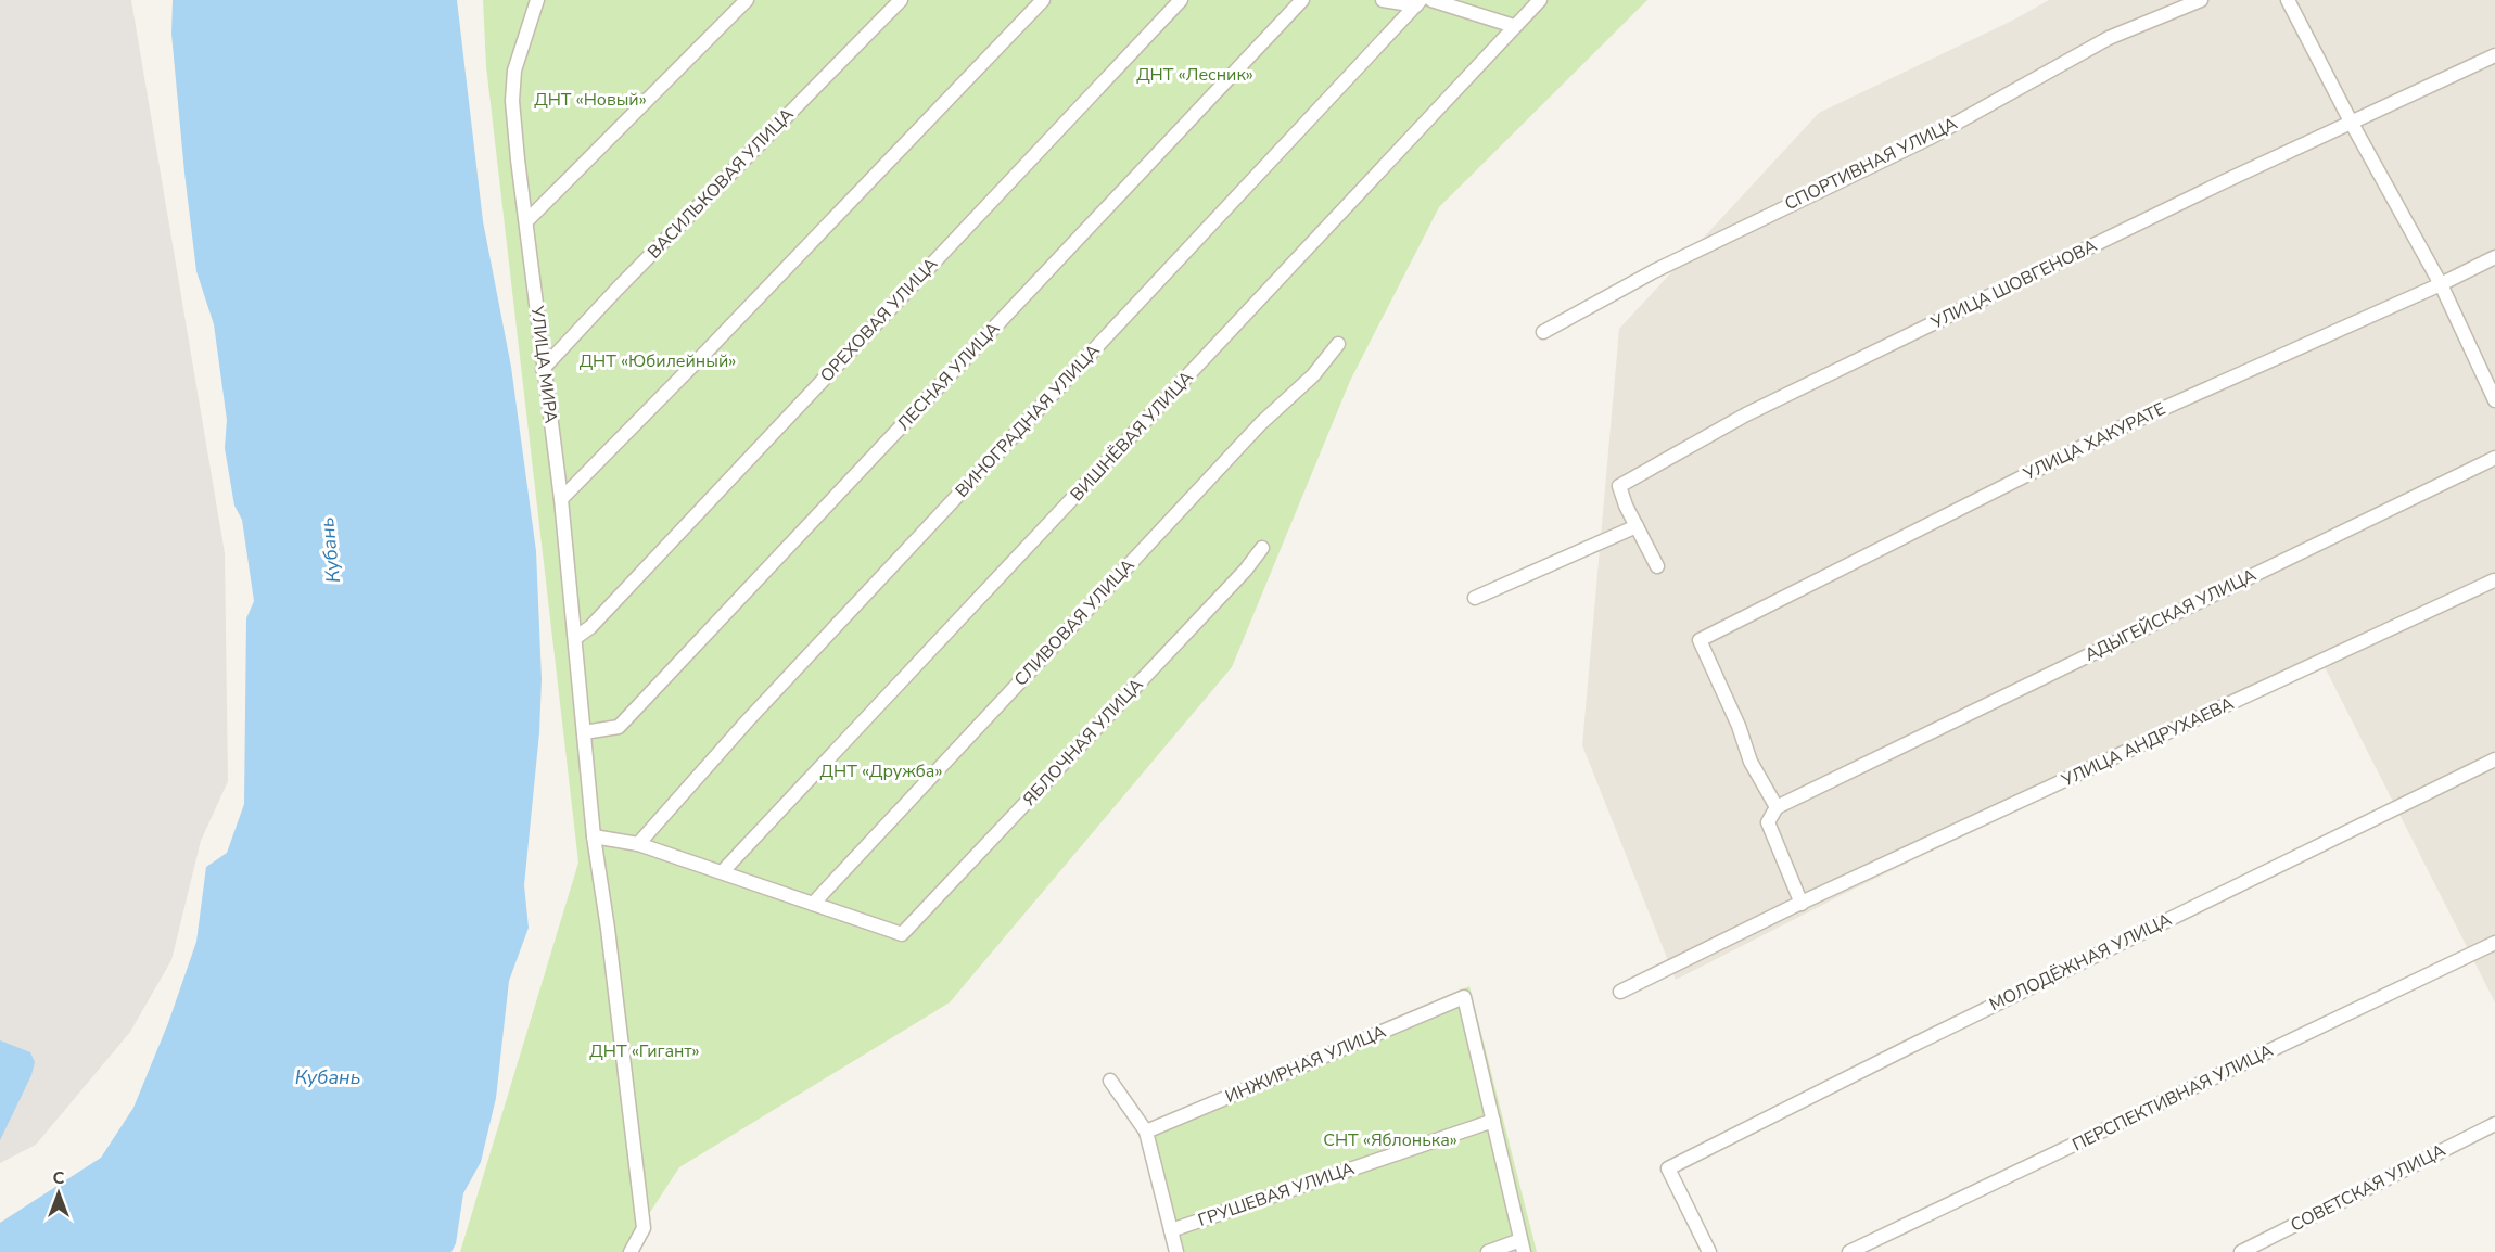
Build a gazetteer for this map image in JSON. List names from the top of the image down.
{
  "streets": {
    "street": [
      "СПОРТИВНАЯ УЛИЦА",
      "ВАСИЛЬКОВАЯ УЛИЦА",
      "УЛИЦА ШОВГЕНОВА",
      "ОРЕХОВАЯ УЛИЦА",
      "УЛИЦА МИРА",
      "ЛЕСНАЯ УЛИЦА",
      "ВИНОГРАДНАЯ УЛИЦА",
      "ВИШНЁВАЯ УЛИЦА",
      "УЛИЦА ХАКУРАТЕ",
      "АДЫГЕЙСКАЯ УЛИЦА",
      "СЛИВОВАЯ УЛИЦА",
      "ЯБЛОЧНАЯ УЛИЦА",
      "УЛИЦА АНДРУХАЕВА",
      "МОЛОДЁЖНАЯ УЛИЦА",
      "ИНЖИРНАЯ УЛИЦА",
      "ПЕРСПЕКТИВНАЯ УЛИЦА",
      "СОВЕТСКАЯ УЛИЦА",
      "ГРУШЕВАЯ УЛИЦА"
    ]
  },
  "crossings": [
    ["ВАСИЛЬКОВАЯ УЛИЦА", "УЛИЦА МИРА"],
    ["ОРЕХОВАЯ УЛИЦА", "УЛИЦА МИРА"],
    ["УЛИЦА МИРА", "ЛЕСНАЯ УЛИЦА"],
    ["УЛИЦА ХАКУРАТЕ", "АДЫГЕЙСКАЯ УЛИЦА"],
    ["СЛИВОВАЯ УЛИЦА", "ЯБЛОЧНАЯ УЛИЦА"],
    ["ИНЖИРНАЯ УЛИЦА", "ГРУШЕВАЯ УЛИЦА"]
  ],
  "water": ["Кубань"],
  "parks": [
    "ДНТ «Лесник»",
    "ДНТ «Новый»",
    "ДНТ «Юбилейный»",
    "ДНТ «Дружба»",
    "ДНТ «Гигант»",
    "СНТ «Яблонька»"
  ],
  "north": "top"
}
